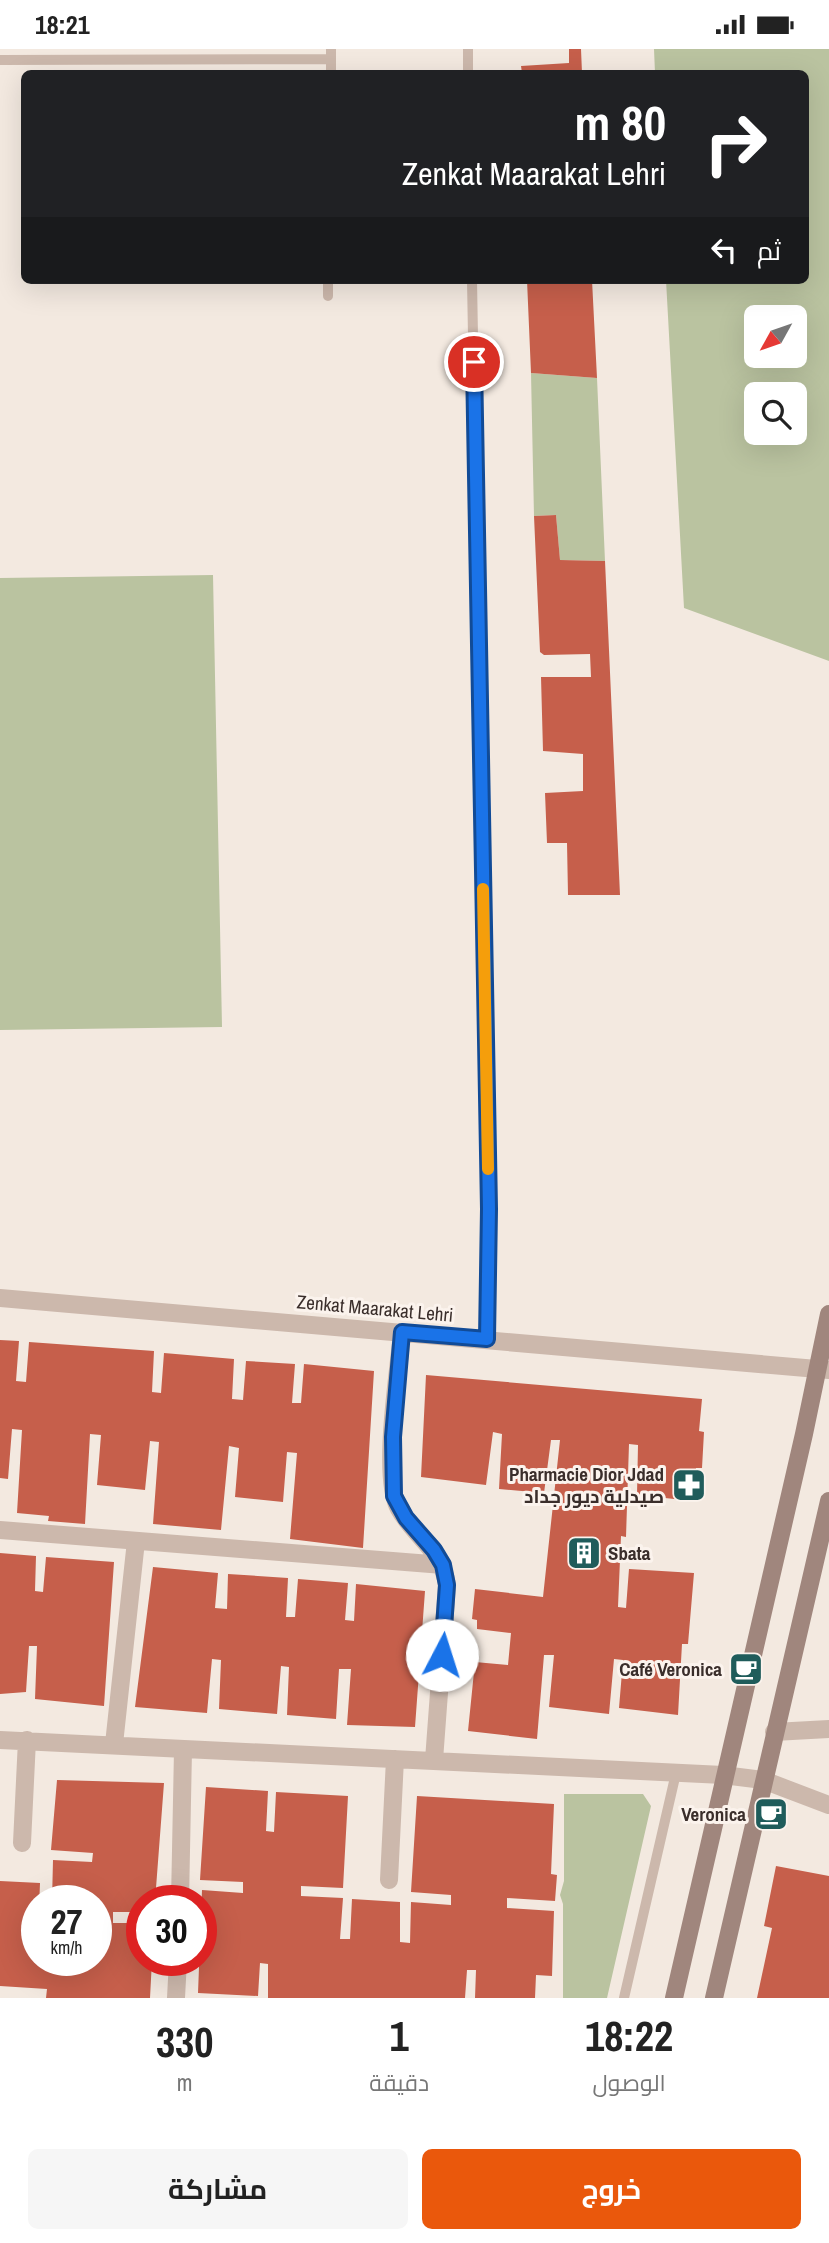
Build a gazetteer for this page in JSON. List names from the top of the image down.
{
  "streets": {
    "street": ["Zenkat Maarakat Lehri"]
  },
  "places": {
    "pharmacy": ["Pharmacie Dior Jdad صيدلية ديور جداد"],
    "building": ["Sbata"],
    "cafe": ["Café Veronica", "Veronica"]
  },
  "north": "bottom left",
  "page": {
    "status": "18:21",
    "turn": ["80 m", "Zenkat Maarakat Lehri"],
    "then": "ثم",
    "speed": "27 km/h",
    "limit": "30",
    "eta": [
      "18:22",
      "الوصول",
      "1",
      "دقيقة",
      "330",
      "m"
    ],
    "buttons": ["خروج", "مشاركة"]
  }
}
